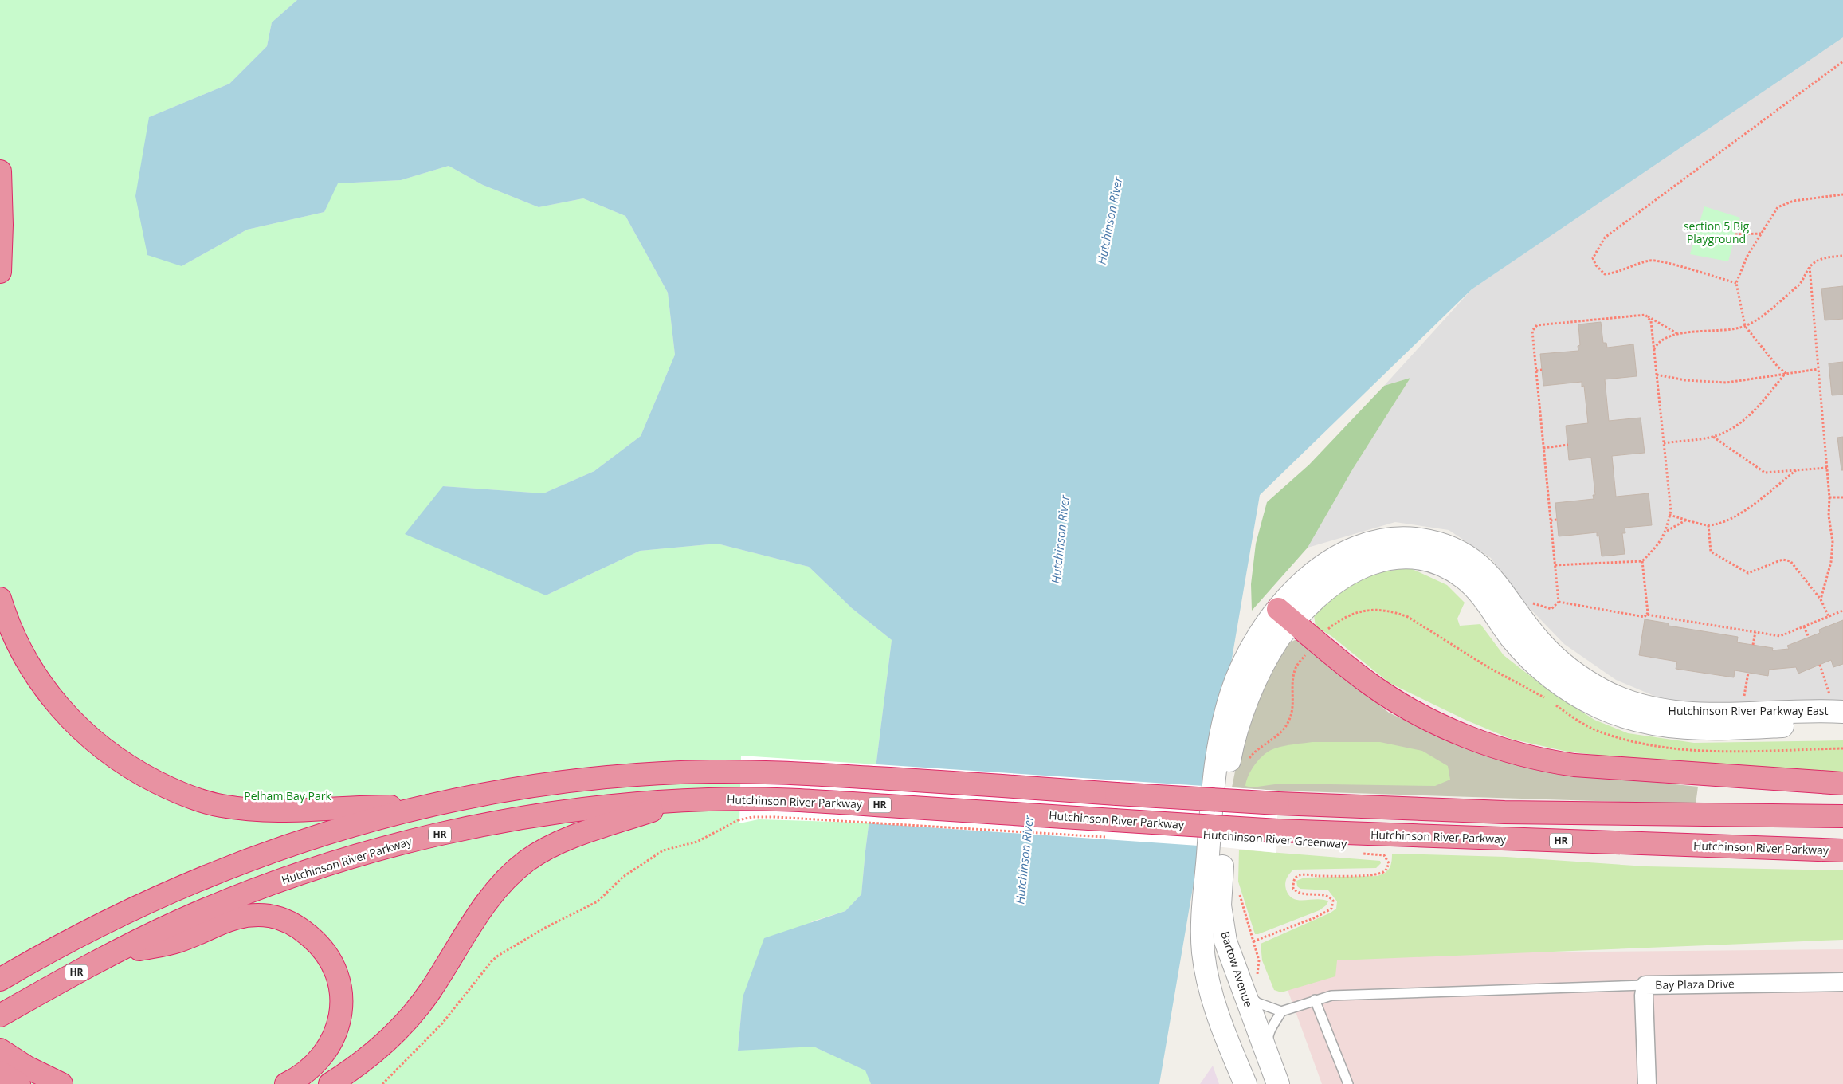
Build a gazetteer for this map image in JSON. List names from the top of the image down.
{
  "streets": {
    "highway": ["Hutchinson River Parkway", "HR"],
    "street": ["Hutchinson River Parkway East", "Bartow Avenue", "Bay Plaza Drive"],
    "path": ["Hutchinson River Greenway"]
  },
  "crossings": [
    ["Hutchinson River Parkway East", "Bartow Avenue"]
  ],
  "water": ["Hutchinson River"],
  "parks": ["section 5 Big Playground", "Pelham Bay Park"]
}
